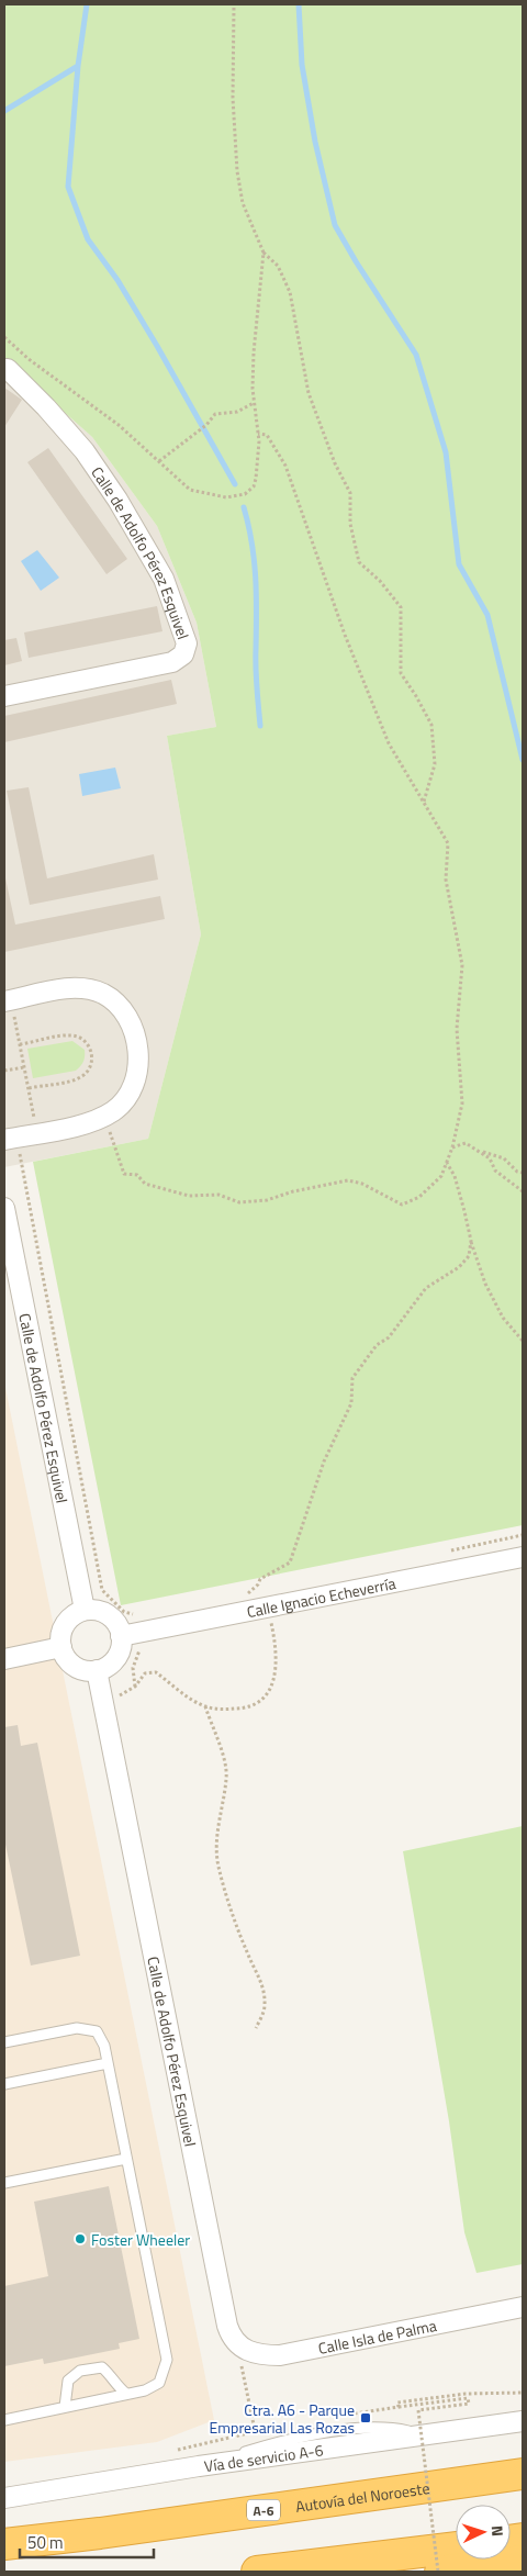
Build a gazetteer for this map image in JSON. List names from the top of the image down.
{
  "streets": {
    "highway": ["Autovía del Noroeste", "A-6"],
    "street": [
      "Calle de Adolfo Pérez Esquivel",
      "Calle Ignacio Echeverría",
      "Calle Isla de Palma",
      "Vía de servicio A-6"
    ]
  },
  "crossings": [
    ["Calle de Adolfo Pérez Esquivel", "Calle Ignacio Echeverría"],
    ["Calle de Adolfo Pérez Esquivel", "Calle Isla de Palma"]
  ],
  "places": {
    "other": ["Foster Wheeler"],
    "transit": ["Ctra. A6 - Parque Empresarial Las Rozas"]
  },
  "scale_bar": "50 m",
  "north": "right"
}
